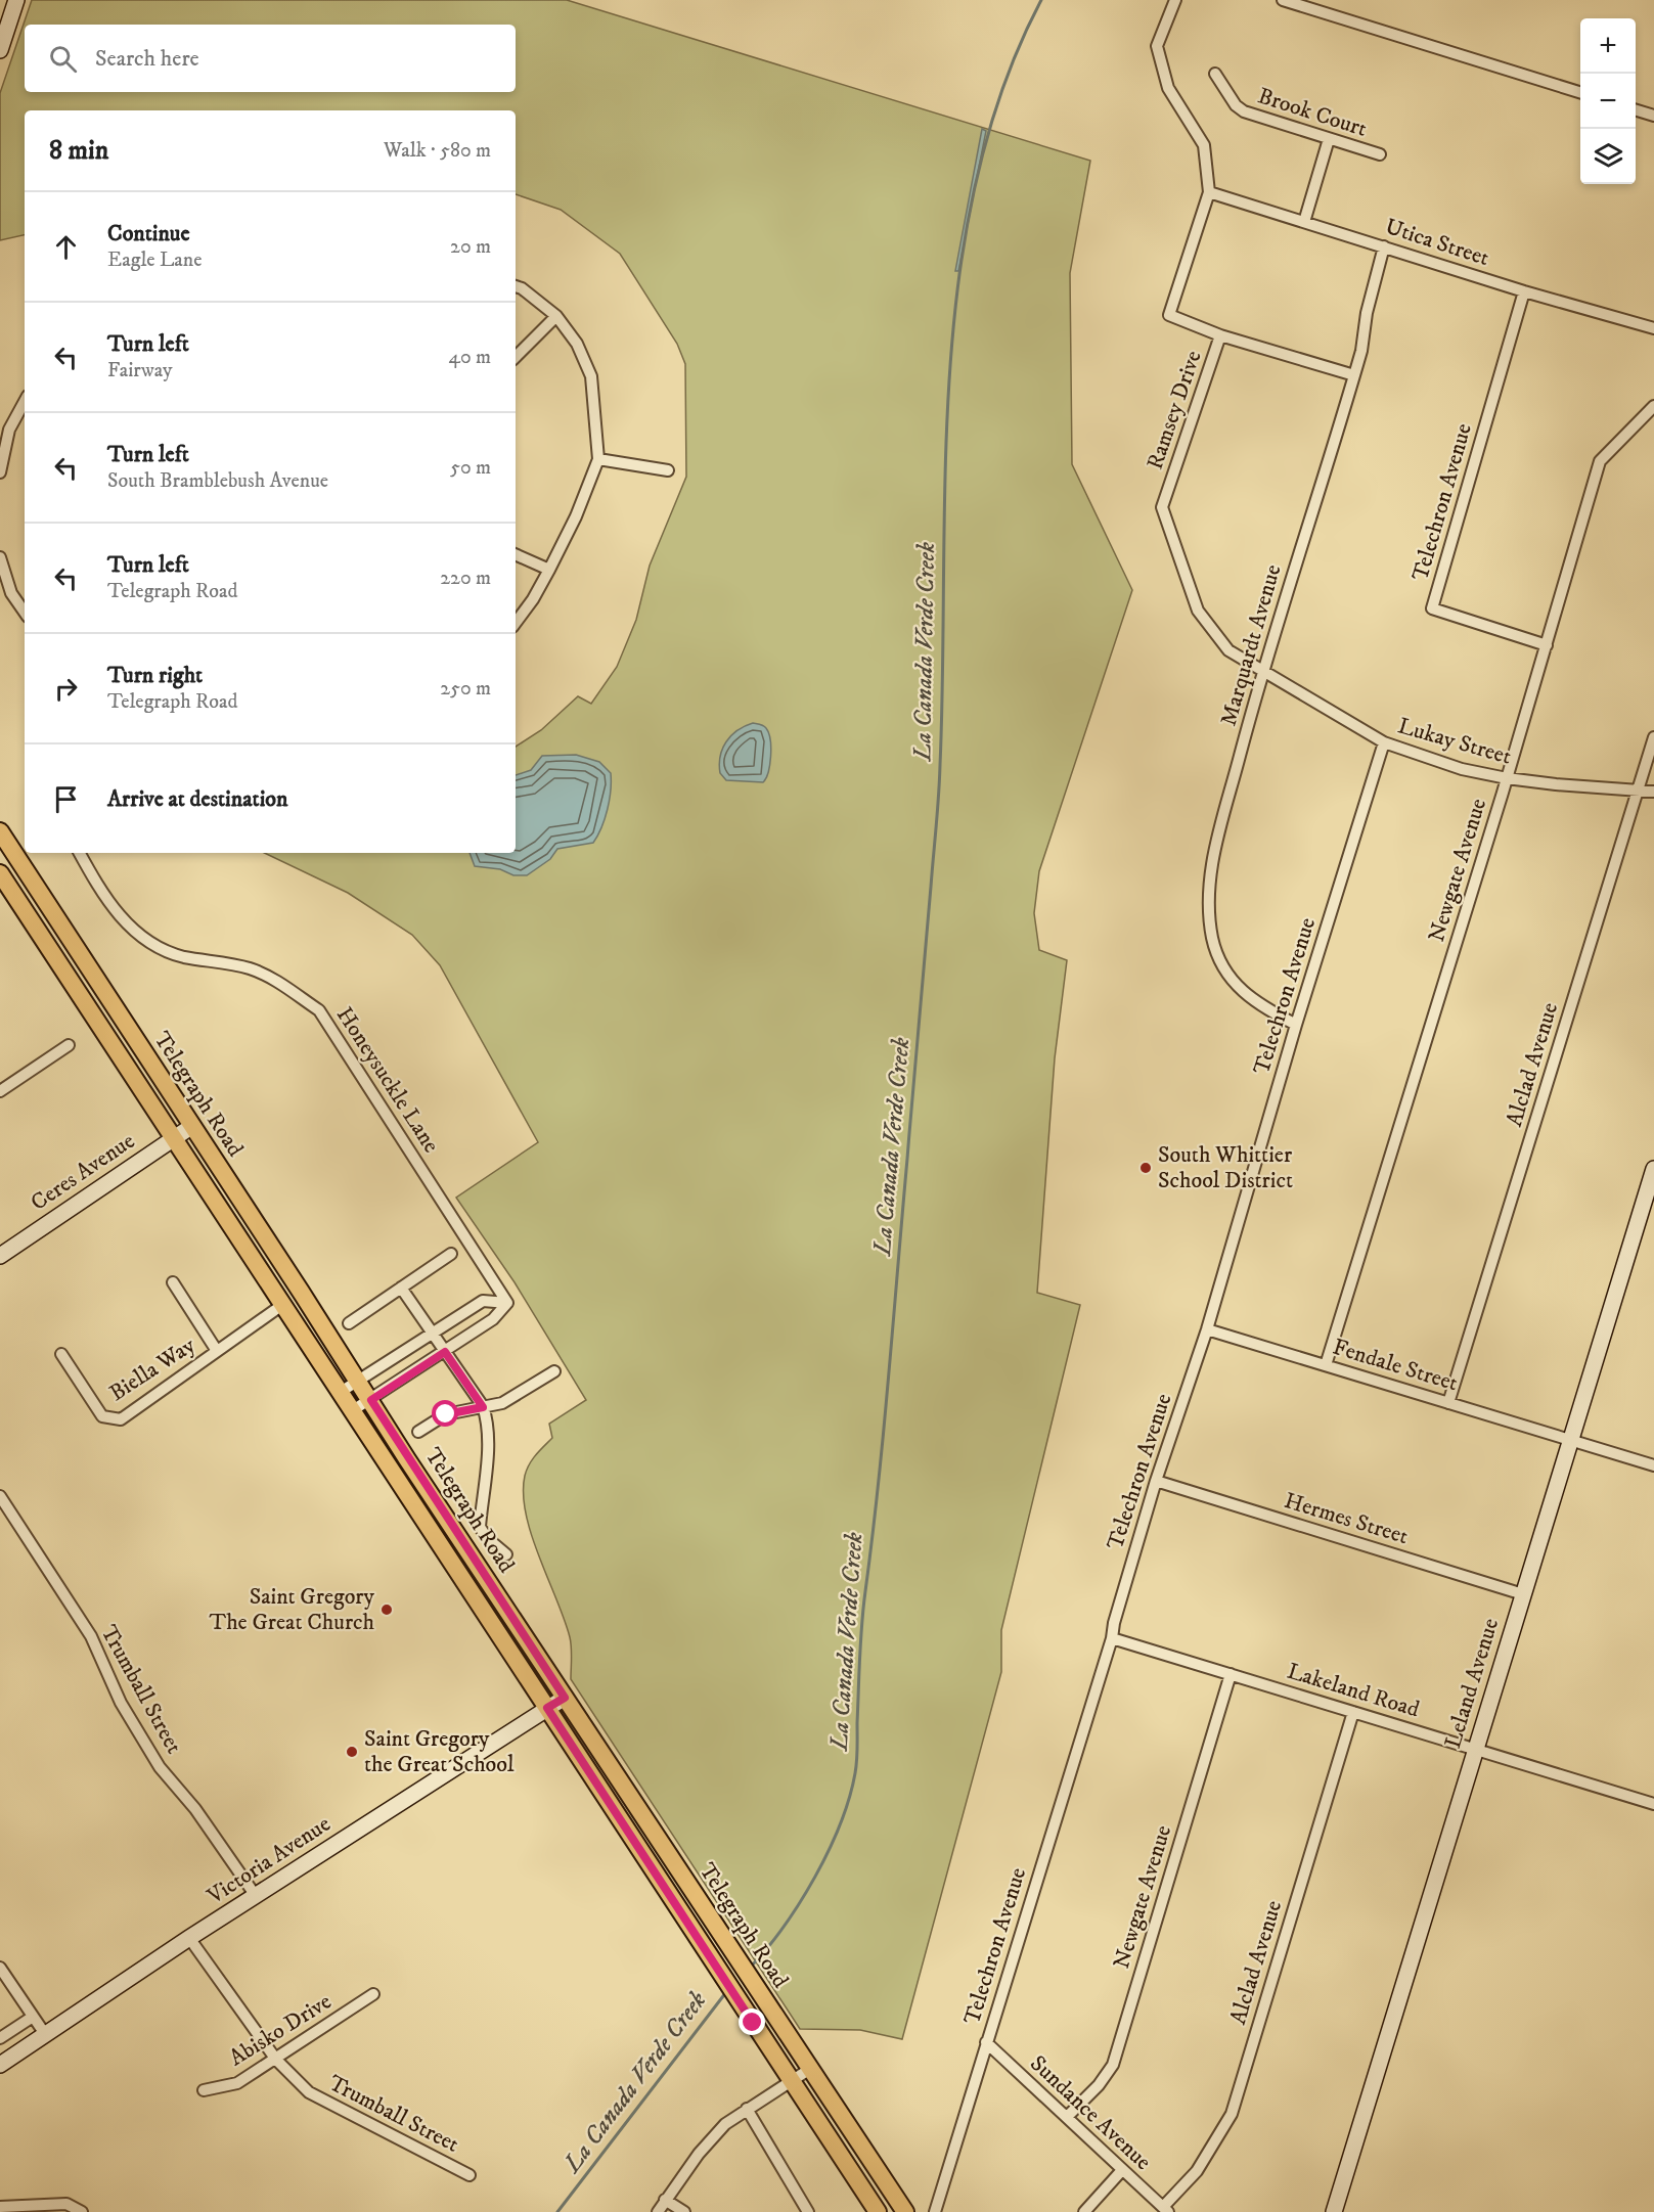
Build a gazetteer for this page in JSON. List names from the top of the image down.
{
  "streets": {
    "main road": ["Telegraph Road"],
    "street": [
      "Brook Court",
      "Utica Street",
      "Ramsey Drive",
      "Telechron Avenue",
      "Marquardt Avenue",
      "Lukay Street",
      "Newgate Avenue",
      "Alclad Avenue",
      "Honeysuckle Lane",
      "Ceres Avenue",
      "Fendale Street",
      "Biella Way",
      "Hermes Street",
      "Leland Avenue",
      "Trumball Street",
      "Lakeland Road",
      "Victoria Avenue",
      "Abisko Drive",
      "Sundance Avenue"
    ]
  },
  "crossings": [
    ["Utica Street", "Ramsey Drive"],
    ["Utica Street", "Telechron Avenue"],
    ["Utica Street", "Marquardt Avenue"],
    ["Ramsey Drive", "Marquardt Avenue"],
    ["Ramsey Drive", "Lukay Street"],
    ["Telechron Avenue", "Marquardt Avenue"],
    ["Telechron Avenue", "Lukay Street"],
    ["Telechron Avenue", "Newgate Avenue"],
    ["Telechron Avenue", "Fendale Street"],
    ["Telechron Avenue", "Hermes Street"],
    ["Telechron Avenue", "Lakeland Road"],
    ["Telechron Avenue", "Sundance Avenue"],
    ["Marquardt Avenue", "Lukay Street"],
    ["Lukay Street", "Newgate Avenue"],
    ["Lukay Street", "Alclad Avenue"],
    ["Newgate Avenue", "Fendale Street"],
    ["Newgate Avenue", "Lakeland Road"],
    ["Newgate Avenue", "Sundance Avenue"],
    ["Alclad Avenue", "Fendale Street"],
    ["Alclad Avenue", "Lakeland Road"],
    ["Alclad Avenue", "Sundance Avenue"],
    ["Telegraph Road", "Ceres Avenue"],
    ["Telegraph Road", "Biella Way"],
    ["Telegraph Road", "Victoria Avenue"],
    ["Fendale Street", "Leland Avenue"],
    ["Hermes Street", "Leland Avenue"],
    ["Leland Avenue", "Lakeland Road"],
    ["Trumball Street", "Victoria Avenue"],
    ["Trumball Street", "Abisko Drive"]
  ],
  "water": ["La Canada Verde Creek"],
  "places": ["South Whittier School District", "Saint Gregory The Great Church", "Saint Gregory the Great School"],
  "page": {
    "map_buttons": ["+", "−"],
    "search": "Search here",
    "heading": ["8 min", "Walk · 580 m"],
    "list": [
      ["Continue", "Eagle Lane", "20 m"],
      ["Turn left", "Fairway", "40 m"],
      ["Turn left", "South Bramblebush Avenue", "50 m"],
      ["Turn left", "Telegraph Road", "220 m"],
      ["Turn right", "Telegraph Road", "250 m"],
      "Arrive at destination"
    ]
  }
}
